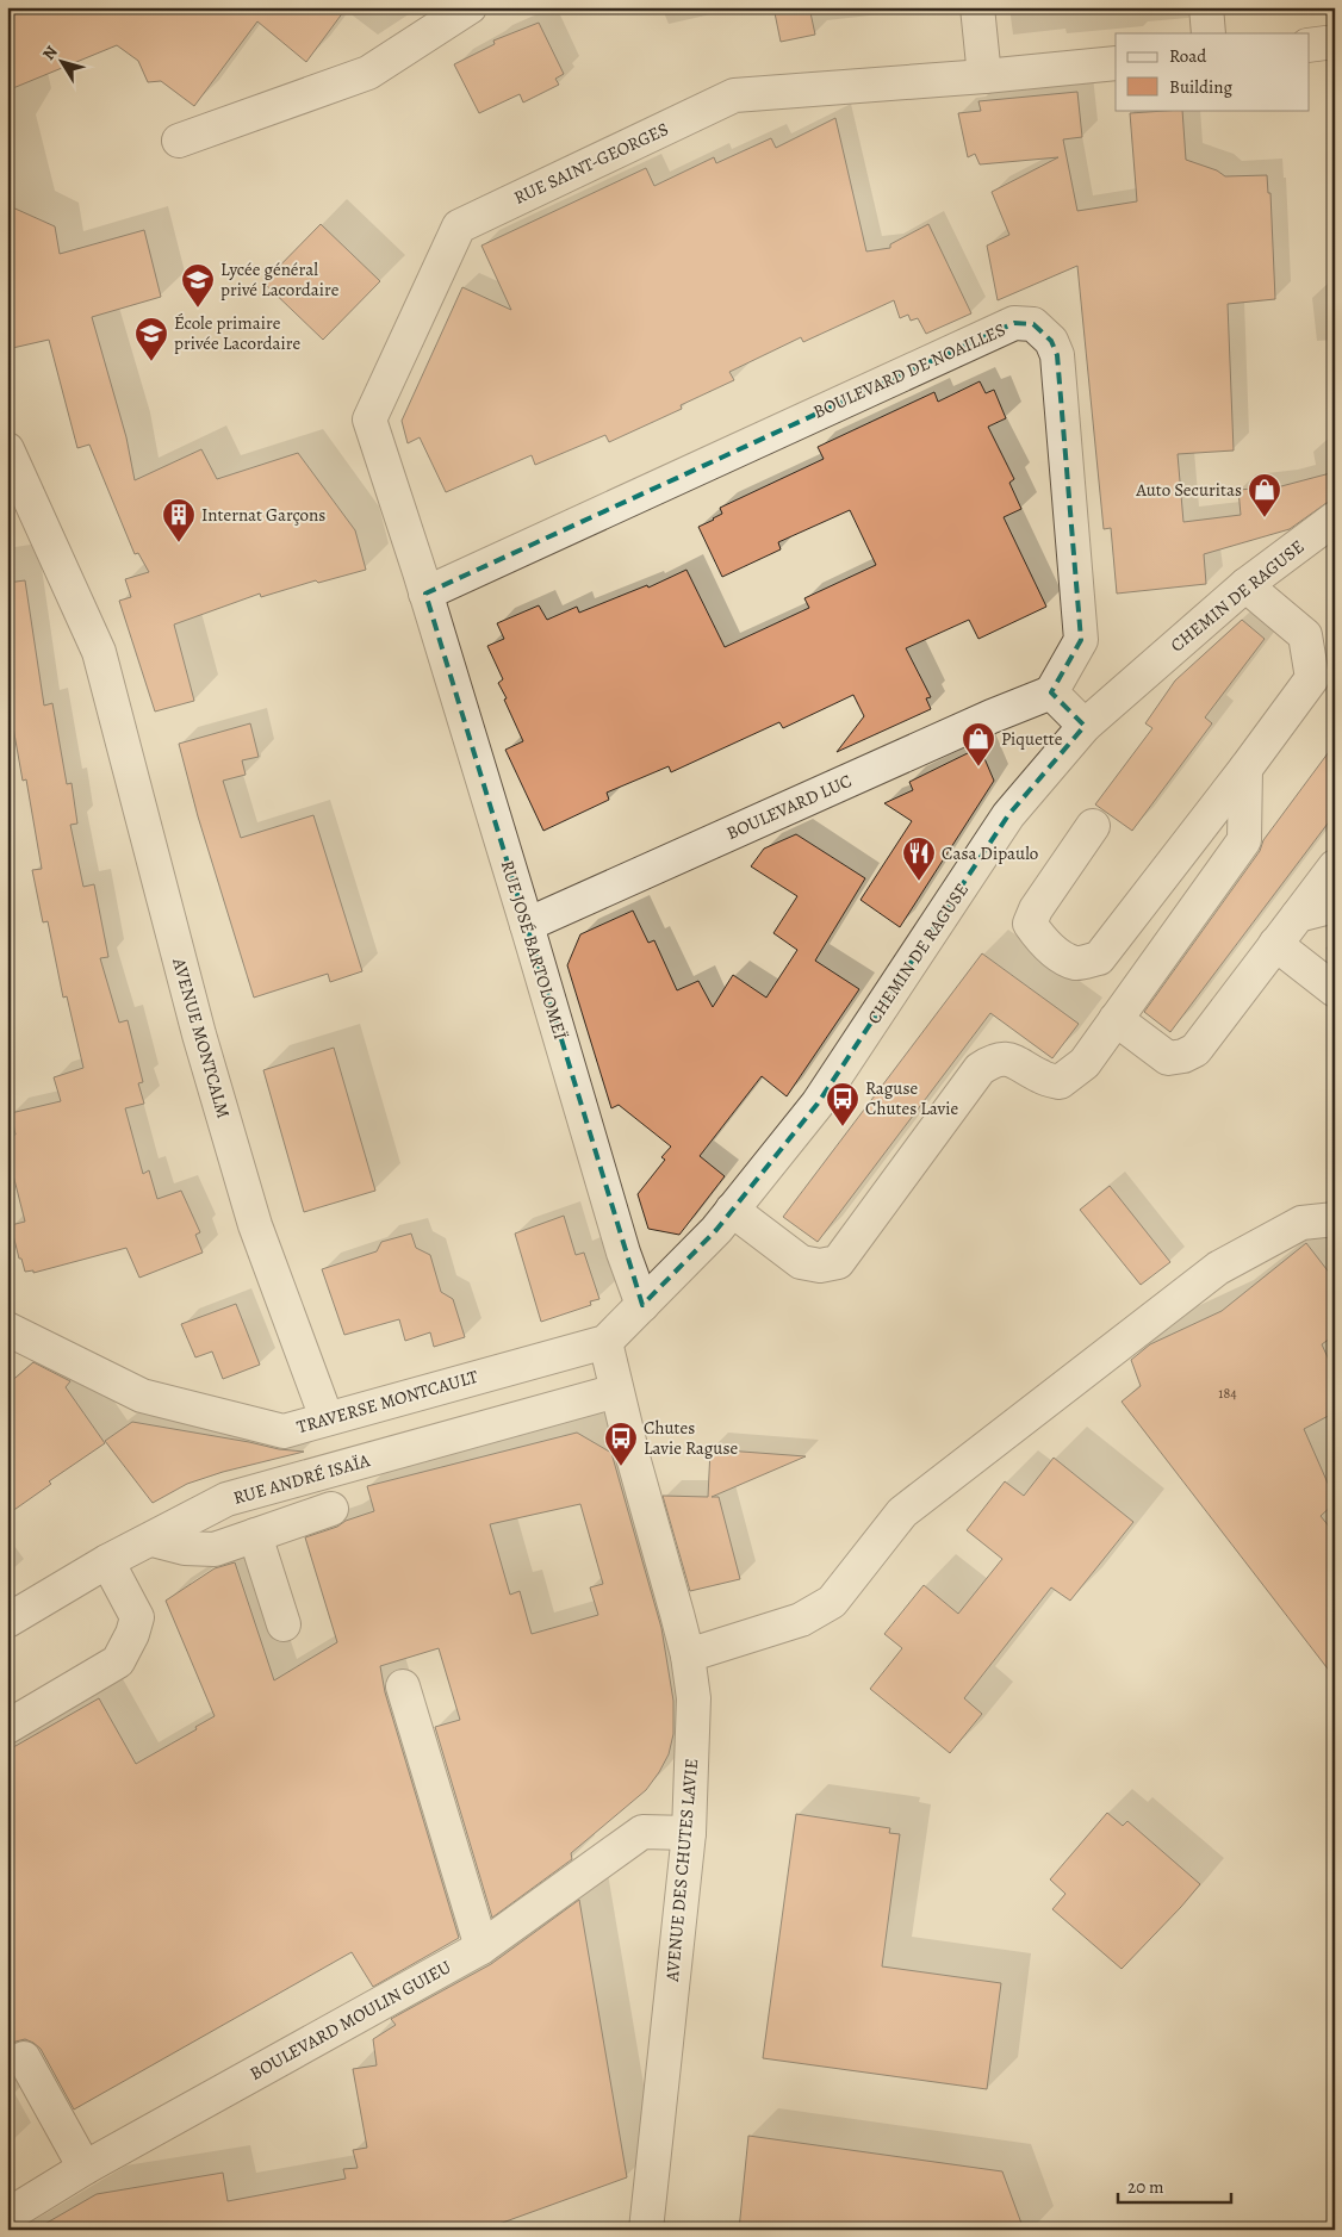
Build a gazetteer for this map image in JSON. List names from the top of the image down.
{
  "streets": {
    "street": [
      "RUE SAINT-GEORGES",
      "BOULEVARD DE NOAILLES",
      "CHEMIN DE RAGUSE",
      "BOULEVARD LUC",
      "RUE JOSÉ BARTOLOMEÏ",
      "AVENUE MONTCALM",
      "TRAVERSE MONTCAULT",
      "RUE ANDRÉ ISAÏA",
      "AVENUE DES CHUTES LAVIE",
      "BOULEVARD MOULIN GUIEU"
    ]
  },
  "crossings": [
    ["RUE SAINT-GEORGES", "BOULEVARD DE NOAILLES"],
    ["RUE SAINT-GEORGES", "RUE JOSÉ BARTOLOMEÏ"],
    ["BOULEVARD DE NOAILLES", "BOULEVARD LUC"],
    ["BOULEVARD DE NOAILLES", "RUE JOSÉ BARTOLOMEÏ"],
    ["CHEMIN DE RAGUSE", "RUE JOSÉ BARTOLOMEÏ"],
    ["CHEMIN DE RAGUSE", "TRAVERSE MONTCAULT"],
    ["CHEMIN DE RAGUSE", "AVENUE DES CHUTES LAVIE"],
    ["BOULEVARD LUC", "RUE JOSÉ BARTOLOMEÏ"],
    ["AVENUE MONTCALM", "TRAVERSE MONTCAULT"],
    ["TRAVERSE MONTCAULT", "AVENUE DES CHUTES LAVIE"],
    ["RUE ANDRÉ ISAÏA", "AVENUE DES CHUTES LAVIE"],
    ["AVENUE DES CHUTES LAVIE", "BOULEVARD MOULIN GUIEU"]
  ],
  "places": {
    "school or university": ["Lycée général privé Lacordaire", "École primaire privée Lacordaire"],
    "shop": ["Auto Securitas", "Piquette"],
    "building": ["Internat Garçons"],
    "restaurant": ["Casa Dipaulo"],
    "bus stop": ["Raguse Chutes Lavie", "Chutes Lavie Raguse"]
  },
  "house_numbers": ["184"],
  "legend": ["Road", "Building"],
  "scale_bar": "20 m",
  "north": "top left"
}
